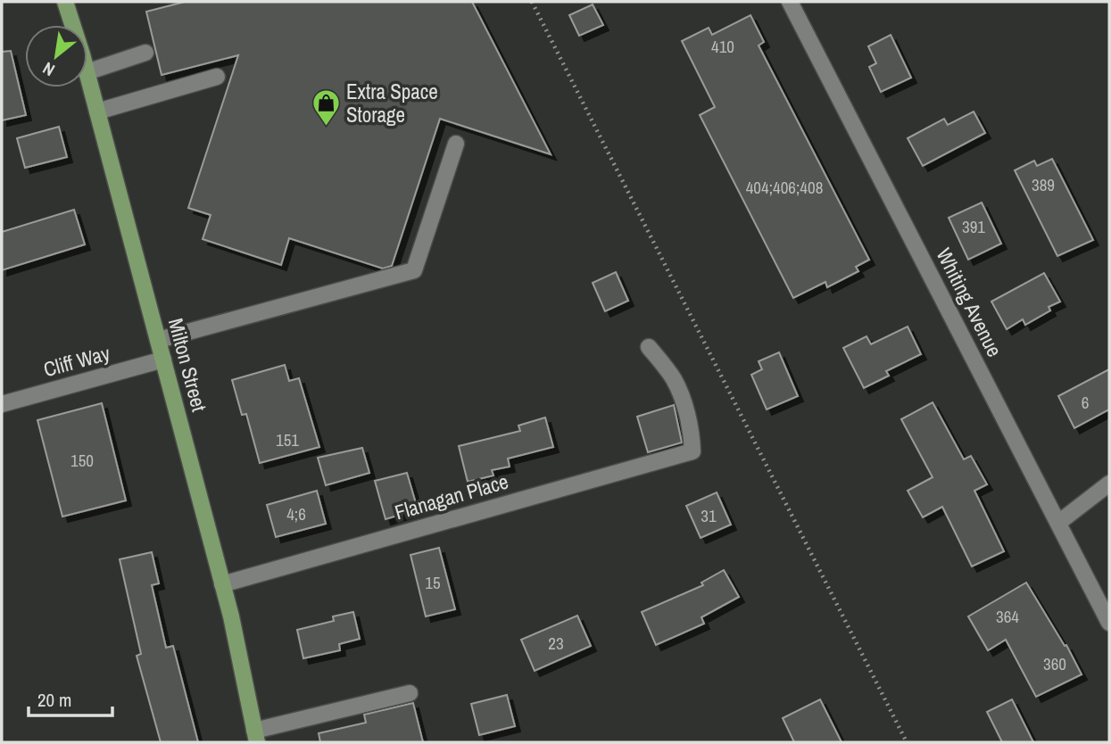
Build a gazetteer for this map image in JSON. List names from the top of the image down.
{
  "streets": {
    "main road": ["Milton Street"],
    "street": ["Whiting Avenue", "Cliff Way", "Flanagan Place"]
  },
  "crossings": [
    ["Cliff Way", "Milton Street"],
    ["Milton Street", "Flanagan Place"]
  ],
  "places": {
    "shop": ["Extra Space Storage"]
  },
  "house_numbers": [
    "410",
    "389",
    "404;406;408",
    "391",
    "6",
    "151",
    "150",
    "4;6",
    "31",
    "15",
    "364",
    "23",
    "360"
  ],
  "scale_bar": "20 m",
  "north": "bottom left"
}
